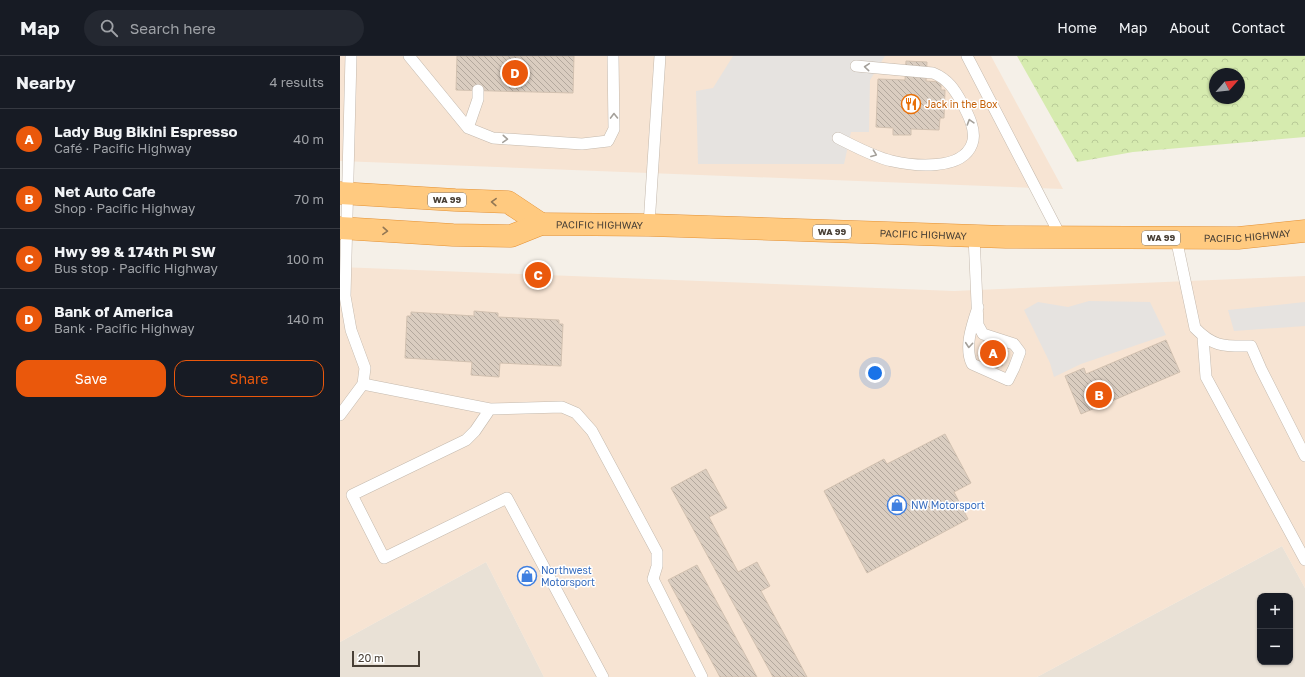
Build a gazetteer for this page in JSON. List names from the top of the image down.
{
  "streets": {
    "highway": ["WA 99", "PACIFIC HIGHWAY"]
  },
  "places": {
    "restaurant": ["Jack in the Box"],
    "shop": ["NW Motorsport", "Northwest Motorsport"]
  },
  "scale_bar": "20 m",
  "north": "top right",
  "page": {
    "header": "Map",
    "search": "Search here",
    "nav": [
      "Home",
      "Map",
      "About",
      "Contact"
    ],
    "heading": ["Nearby", "4 results"],
    "pins": [
      "D",
      "C",
      "A",
      "B"
    ],
    "list": [
      {
        "mark": "A",
        "name": "Lady Bug Bikini Espresso",
        "note": "Café · Pacific Highway",
        "value": "40 m"
      },
      {
        "mark": "B",
        "name": "Net Auto Cafe",
        "note": "Shop · Pacific Highway",
        "value": "70 m"
      },
      {
        "mark": "C",
        "name": "Hwy 99 & 174th Pl SW",
        "note": "Bus stop · Pacific Highway",
        "value": "100 m"
      },
      {
        "mark": "D",
        "name": "Bank of America",
        "note": "Bank · Pacific Highway",
        "value": "140 m"
      }
    ],
    "buttons": ["Save", "Share"],
    "map_buttons": ["+", "−"],
    "scale": "20 m"
  }
}
